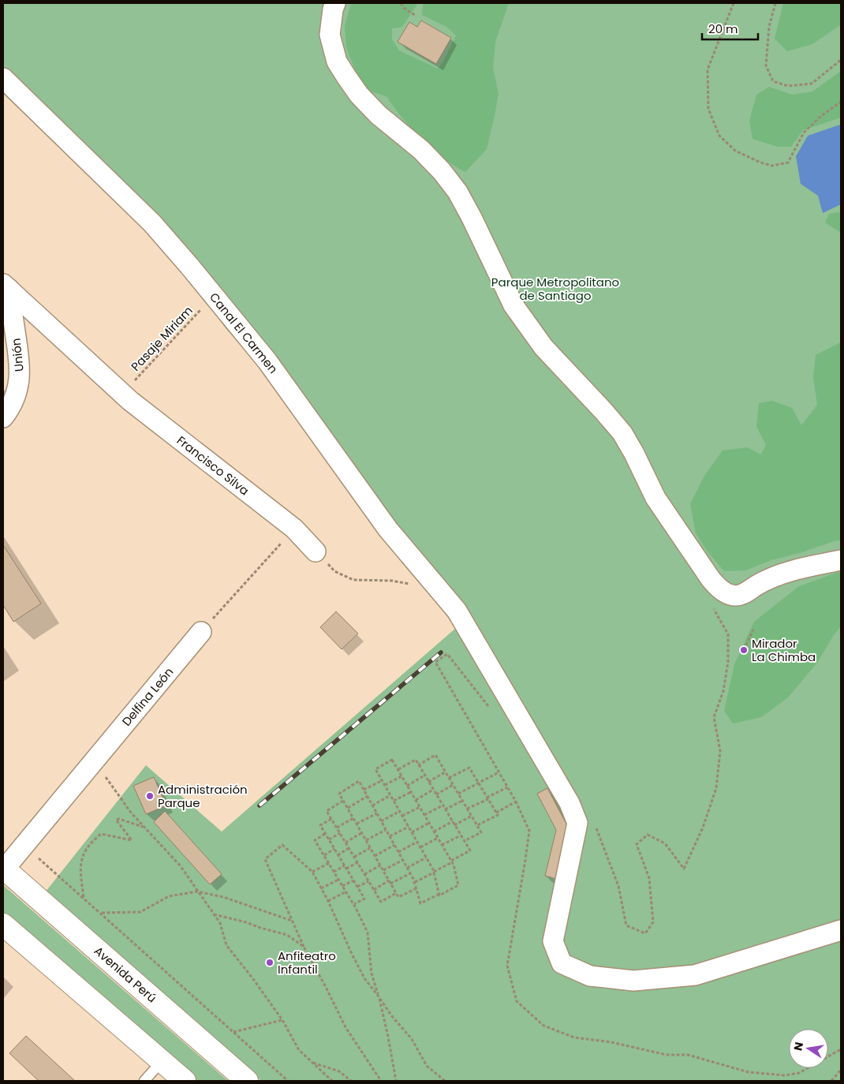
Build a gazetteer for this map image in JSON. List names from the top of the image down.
{
  "streets": {
    "main road": ["Avenida Perú"],
    "street": [
      "Canal El Carmen",
      "Unión",
      "Francisco Silva",
      "Delfina León"
    ],
    "path": ["Pasaje Miriam"]
  },
  "crossings": [
    ["Canal El Carmen", "Pasaje Miriam"],
    ["Pasaje Miriam", "Francisco Silva"],
    ["Unión", "Francisco Silva"],
    ["Delfina León", "Avenida Perú"]
  ],
  "parks": ["Parque Metropolitano de Santiago"],
  "places": ["Mirador La Chimba", "Administración Parque", "Anfiteatro Infantil"],
  "scale_bar": "20 m",
  "north": "left"
}
